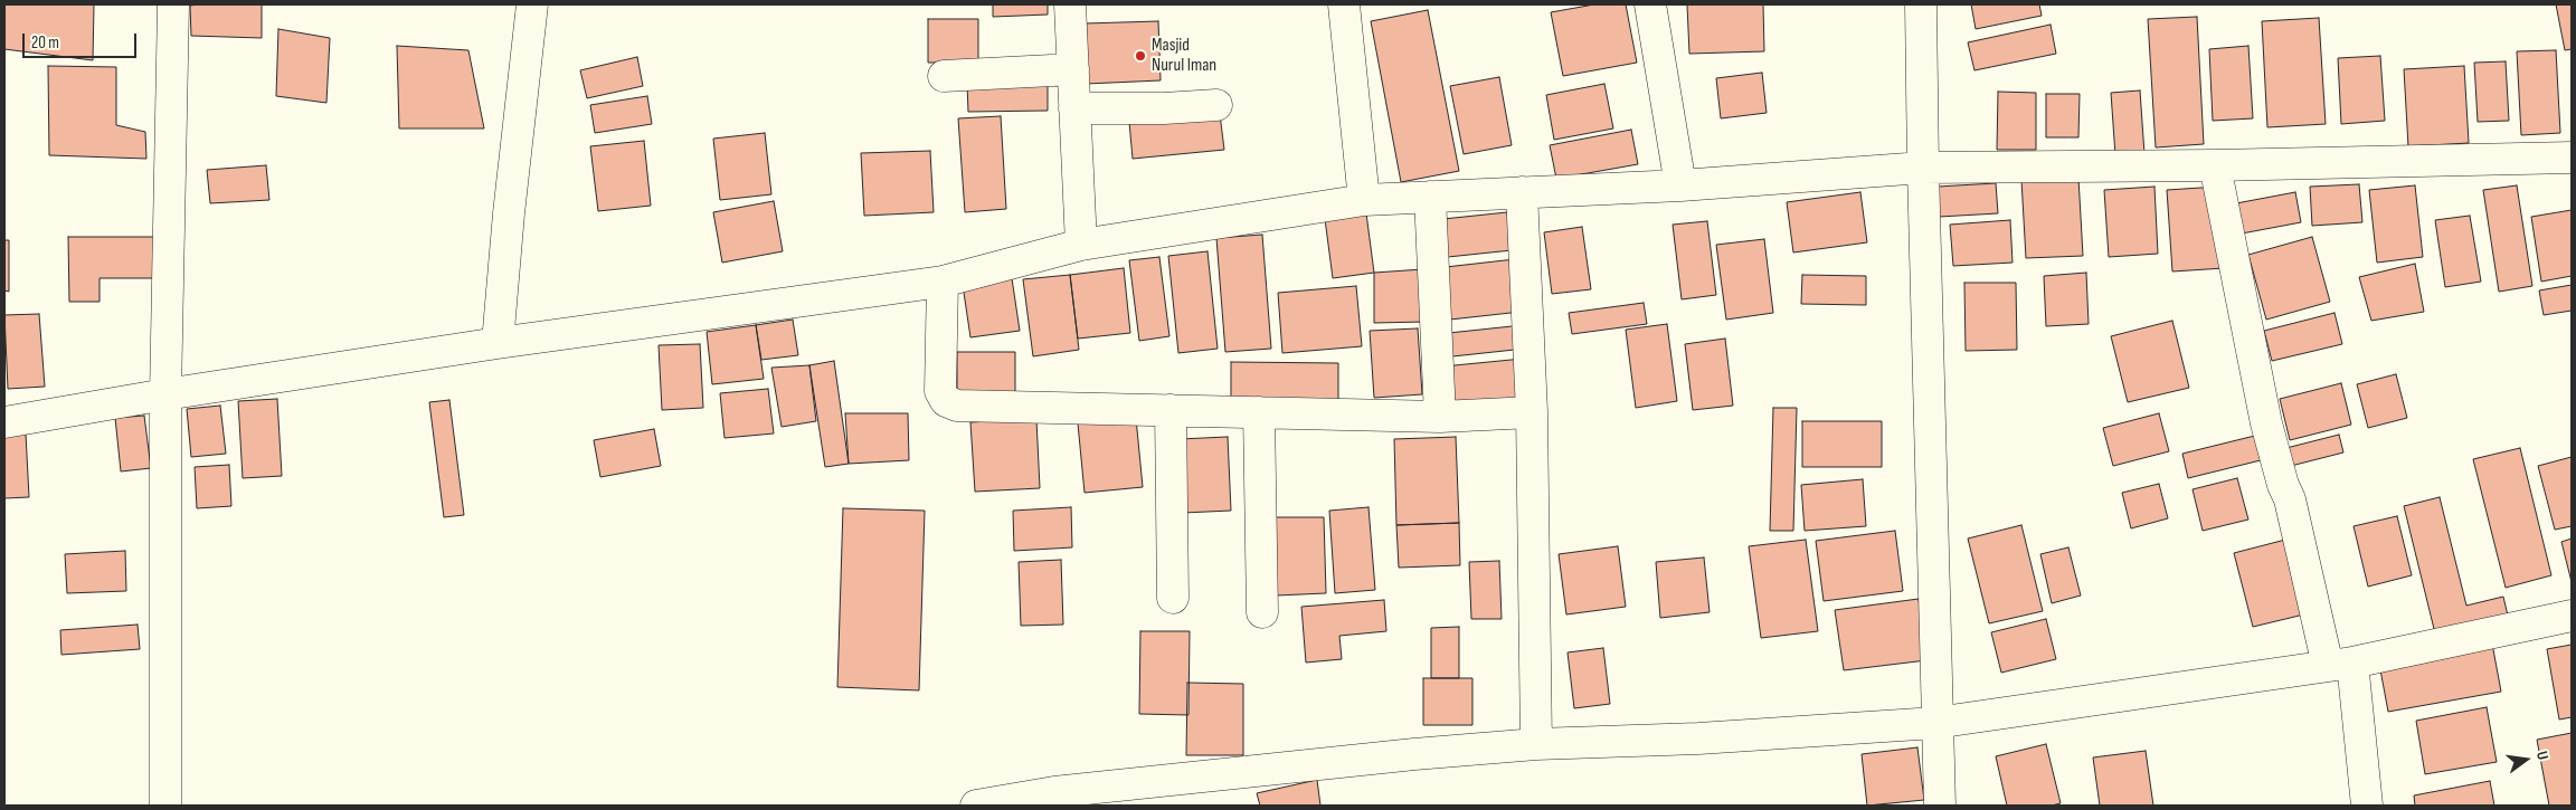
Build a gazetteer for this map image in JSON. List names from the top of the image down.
{
  "places": ["Masjid Nurul Iman"],
  "scale_bar": "20 m",
  "north": "right"
}
